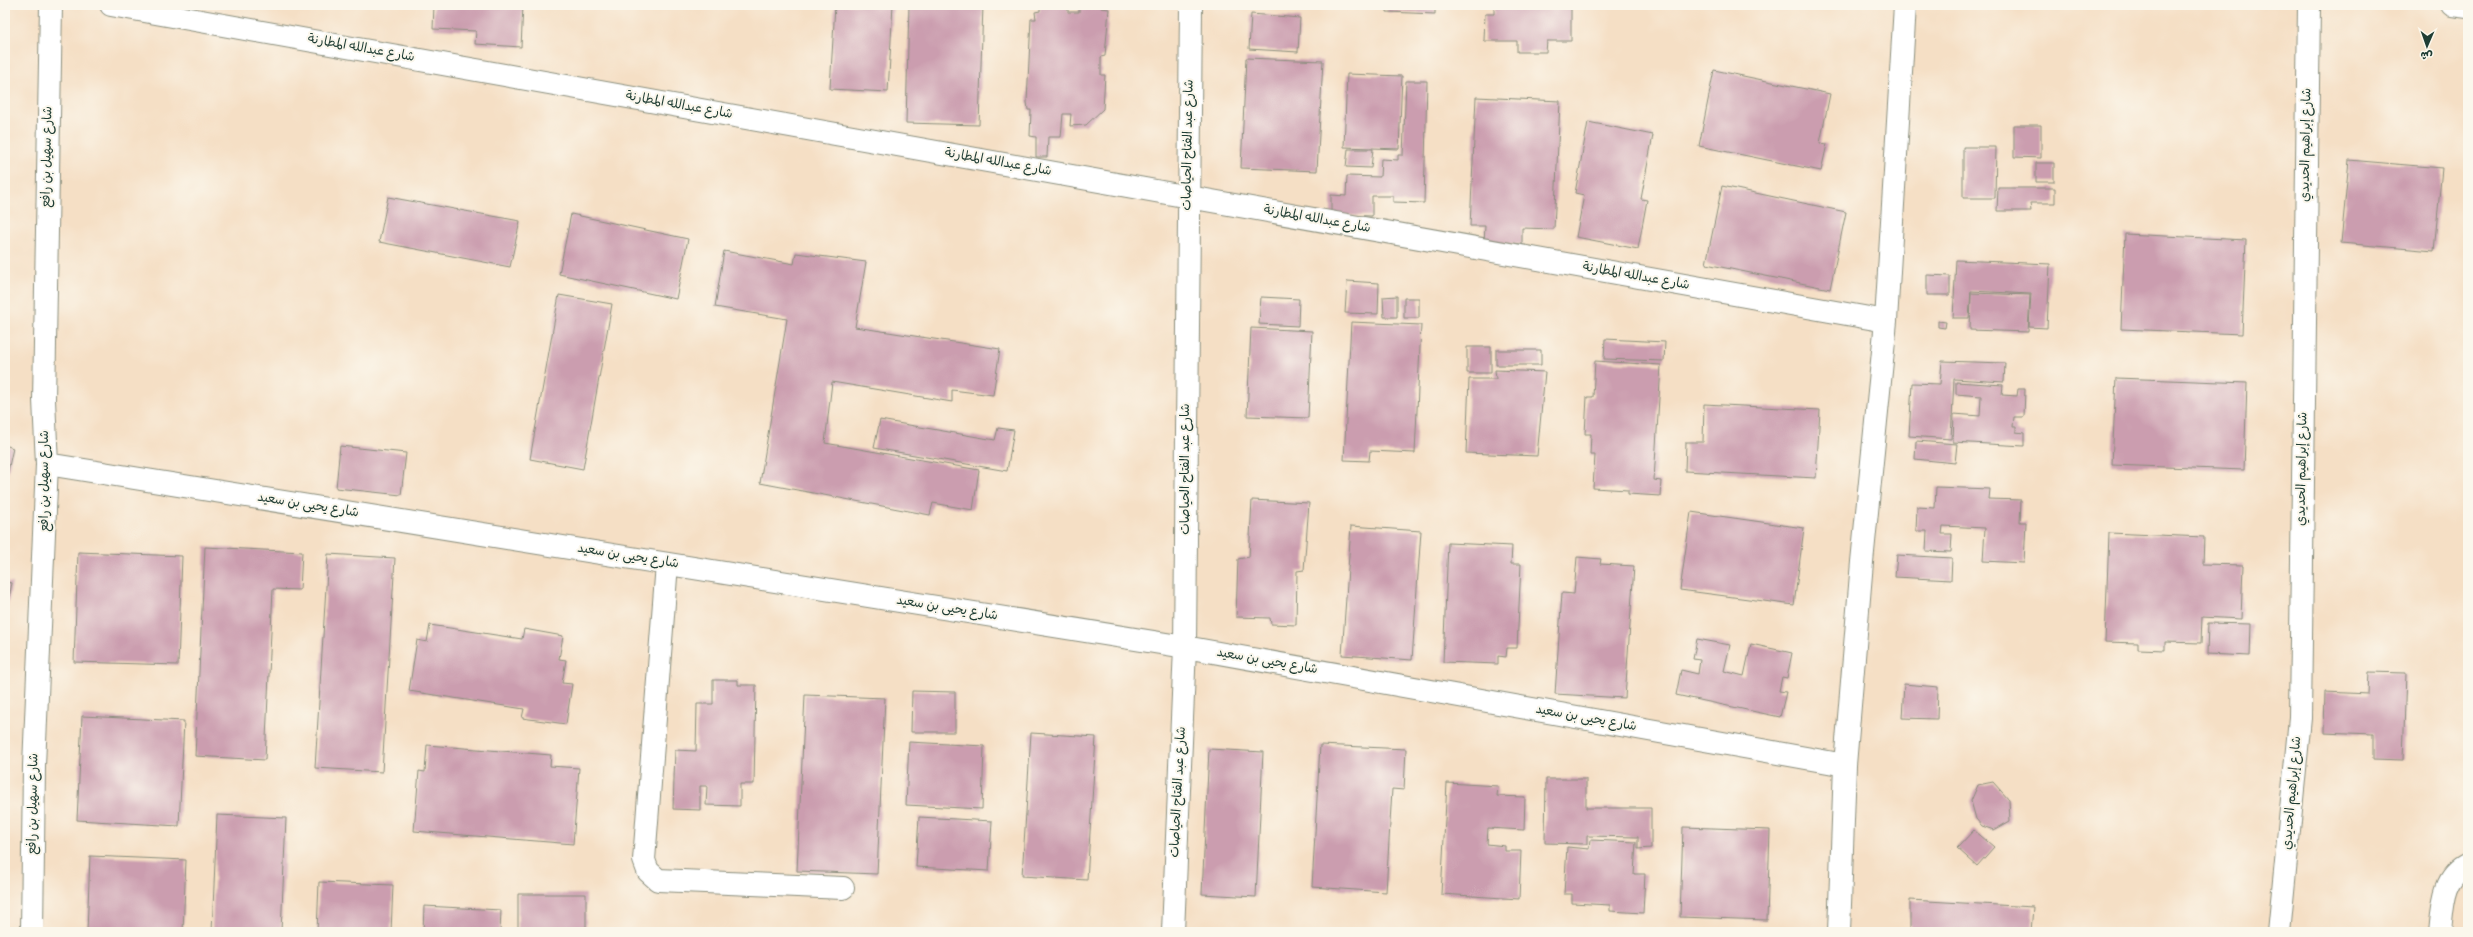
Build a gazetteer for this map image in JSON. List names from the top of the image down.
{
  "streets": {
    "street": [
      "شارع عبدالله المطارنة",
      "شارع عبد الفتاح الحياصات",
      "شارع إبراهيم الحديدي",
      "شارع سهيل بن رافع",
      "شارع يحيى بن سعيد"
    ]
  },
  "crossings": [
    ["شارع عبدالله المطارنة", "شارع عبد الفتاح الحياصات"],
    ["شارع عبد الفتاح الحياصات", "شارع يحيى بن سعيد"],
    ["شارع سهيل بن رافع", "شارع يحيى بن سعيد"]
  ],
  "north": "bottom"
}
